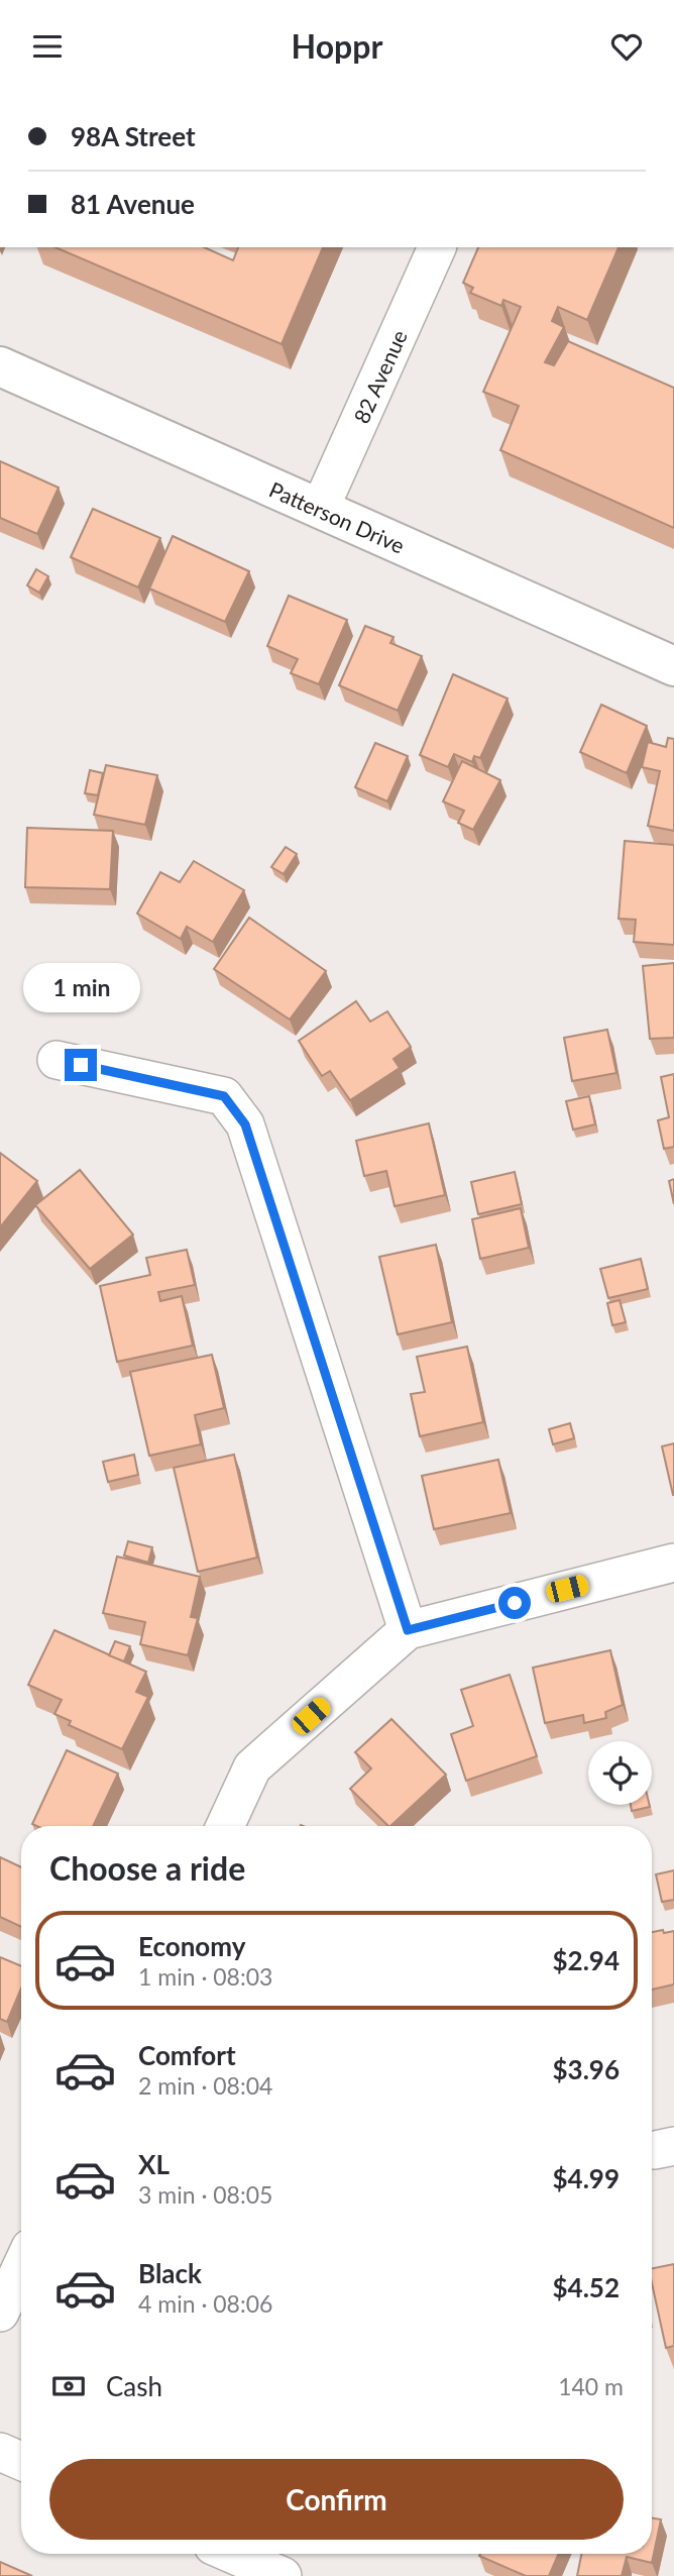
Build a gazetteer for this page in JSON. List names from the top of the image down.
{
  "streets": {
    "street": ["82 Avenue", "Patterson Drive"]
  },
  "crossings": [
    ["82 Avenue", "Patterson Drive"]
  ],
  "page": {
    "header": "Hoppr",
    "banner": ["98A Street", "81 Avenue"],
    "bubble": "1 min",
    "heading": "Choose a ride",
    "list": [
      {
        "name": "Economy",
        "note": "1 min · 08:03",
        "value": "$2.94"
      },
      {
        "name": "Comfort",
        "note": "2 min · 08:04",
        "value": "$3.96"
      },
      {
        "name": "XL",
        "note": "3 min · 08:05",
        "value": "$4.99"
      },
      {
        "name": "Black",
        "note": "4 min · 08:06",
        "value": "$4.52"
      }
    ],
    "pay": ["Cash", "140 m"],
    "buttons": "Confirm"
  }
}
